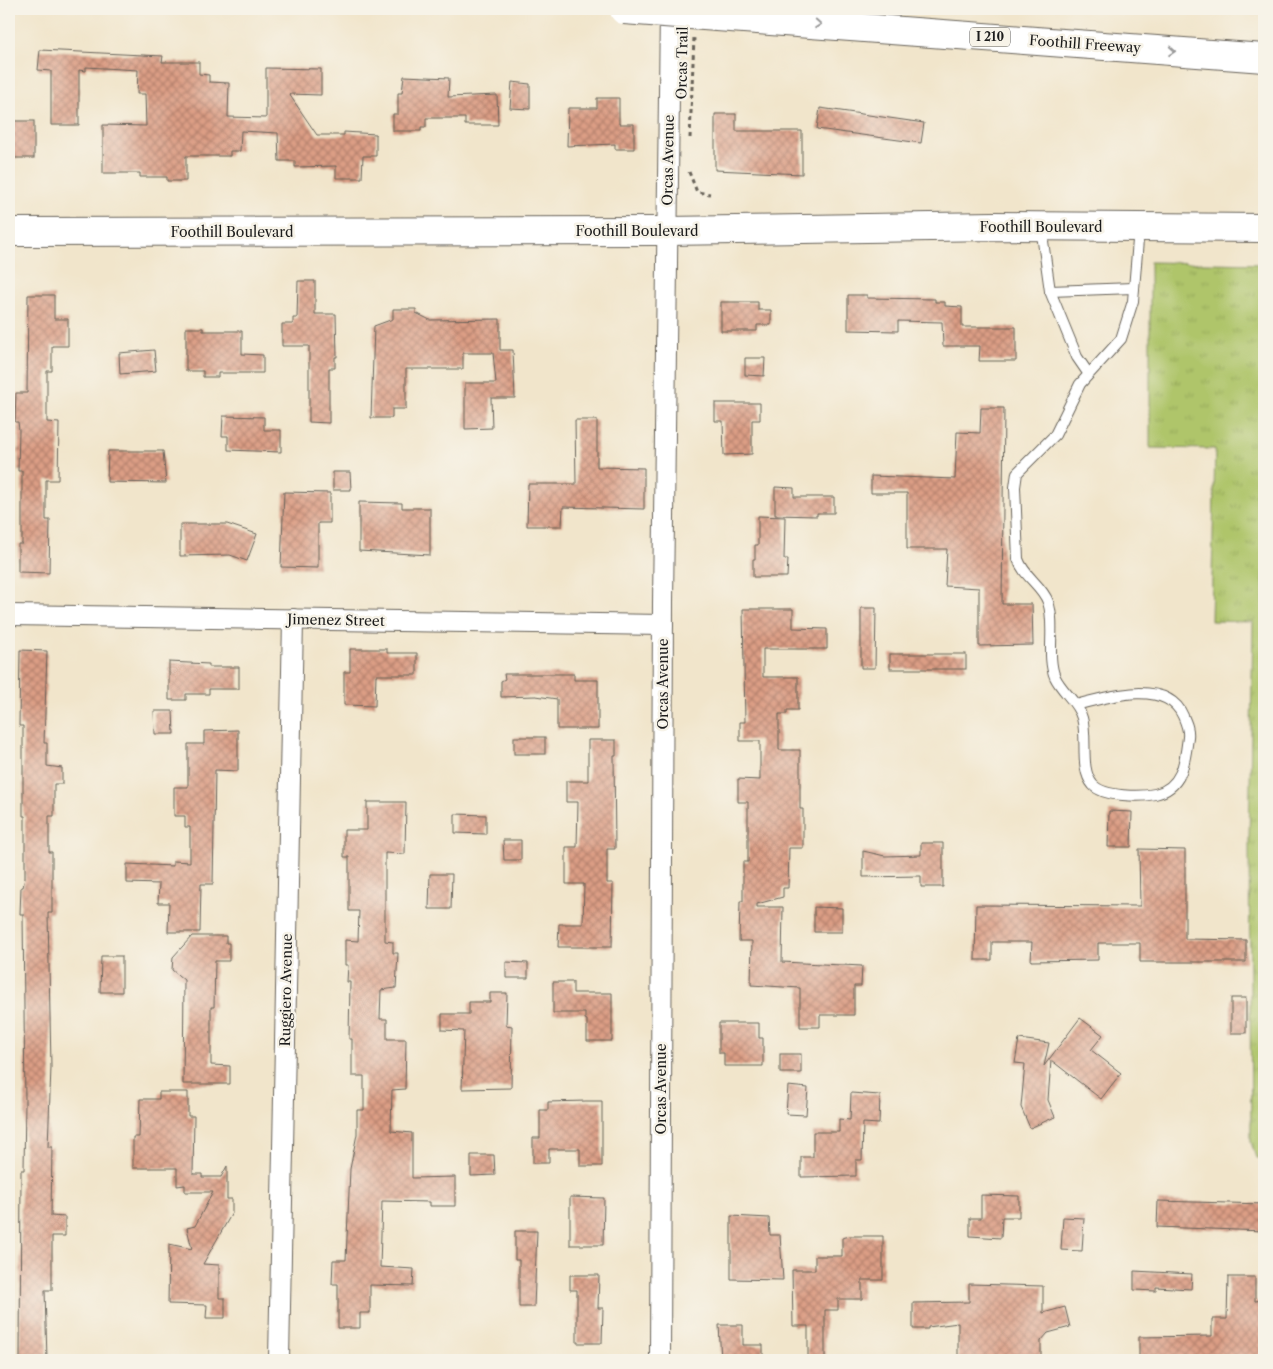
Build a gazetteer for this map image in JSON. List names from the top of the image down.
{
  "streets": {
    "main road": ["I 210", "Foothill Freeway", "Foothill Boulevard"],
    "street": ["Orcas Avenue", "Jimenez Street", "Ruggiero Avenue"],
    "path": ["Orcas Trail"]
  },
  "crossings": [
    ["Orcas Avenue", "Foothill Boulevard"],
    ["Orcas Avenue", "Jimenez Street"],
    ["Jimenez Street", "Ruggiero Avenue"]
  ],
  "one_way": ["Foothill Freeway"]
}
